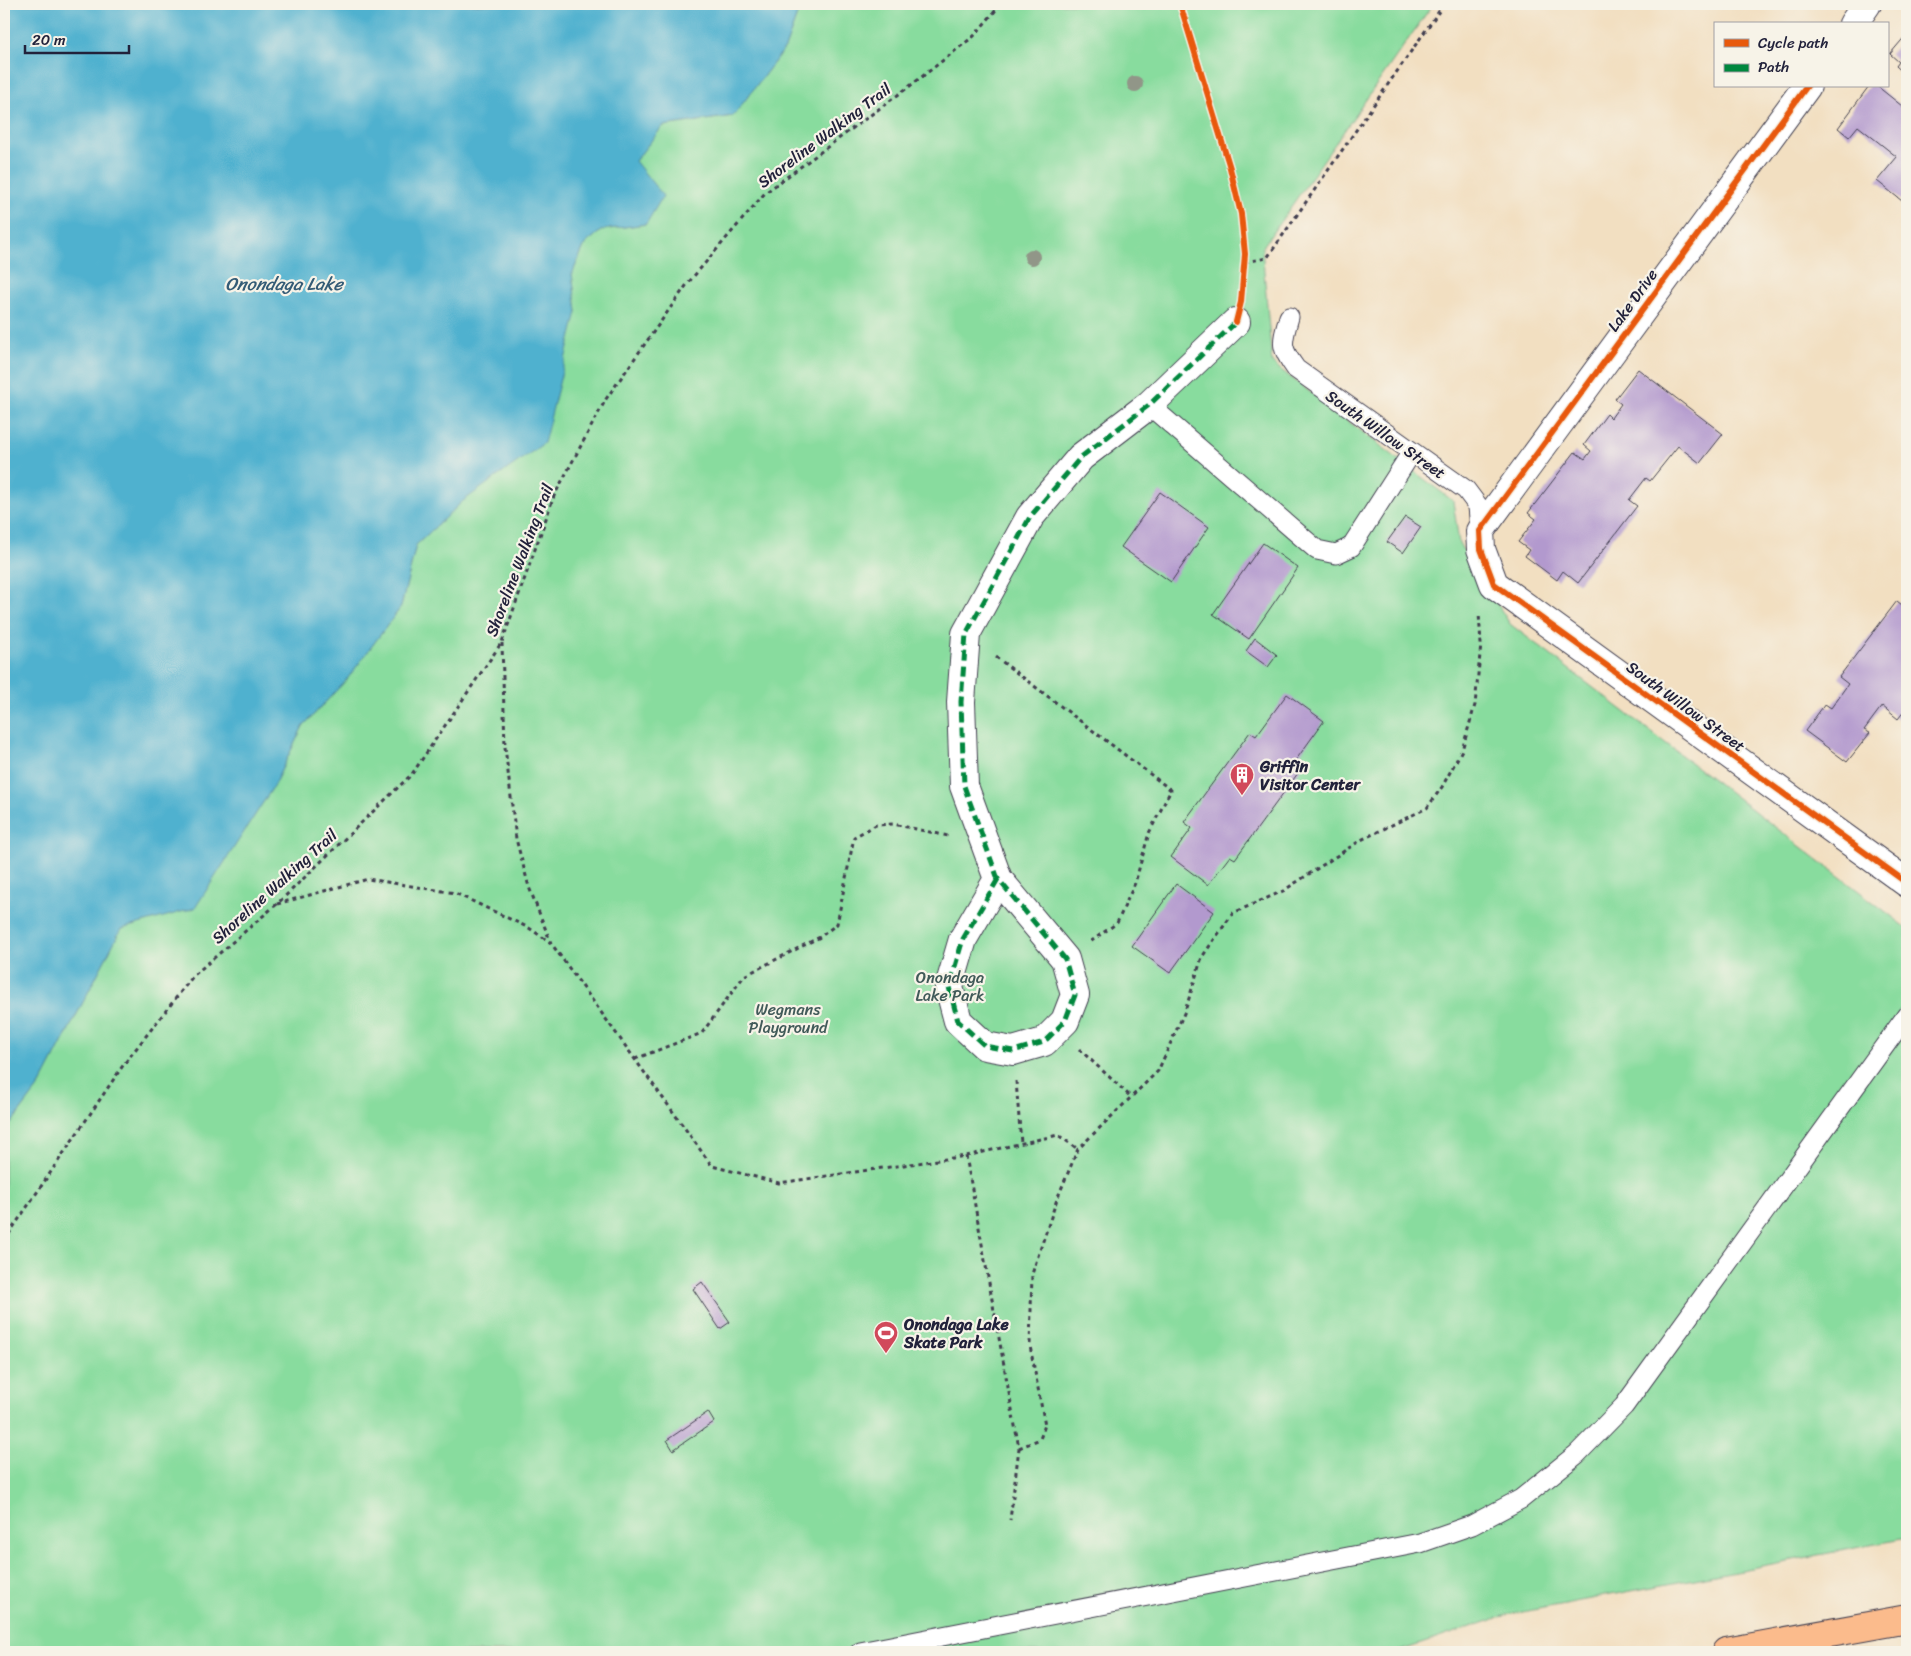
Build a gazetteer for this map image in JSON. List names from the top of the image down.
{
  "streets": {
    "street": ["Lake Drive", "South Willow Street"],
    "path": ["Shoreline Walking Trail"]
  },
  "crossings": [
    ["Lake Drive", "South Willow Street"]
  ],
  "water": ["Onondaga Lake"],
  "parks": ["Onondaga Lake Park", "Wegmans Playground"],
  "places": {
    "building": ["Griffin Visitor Center"],
    "sports": ["Onondaga Lake Skate Park"]
  },
  "legend": ["Cycle path", "Path"],
  "scale_bar": "20 m"
}
